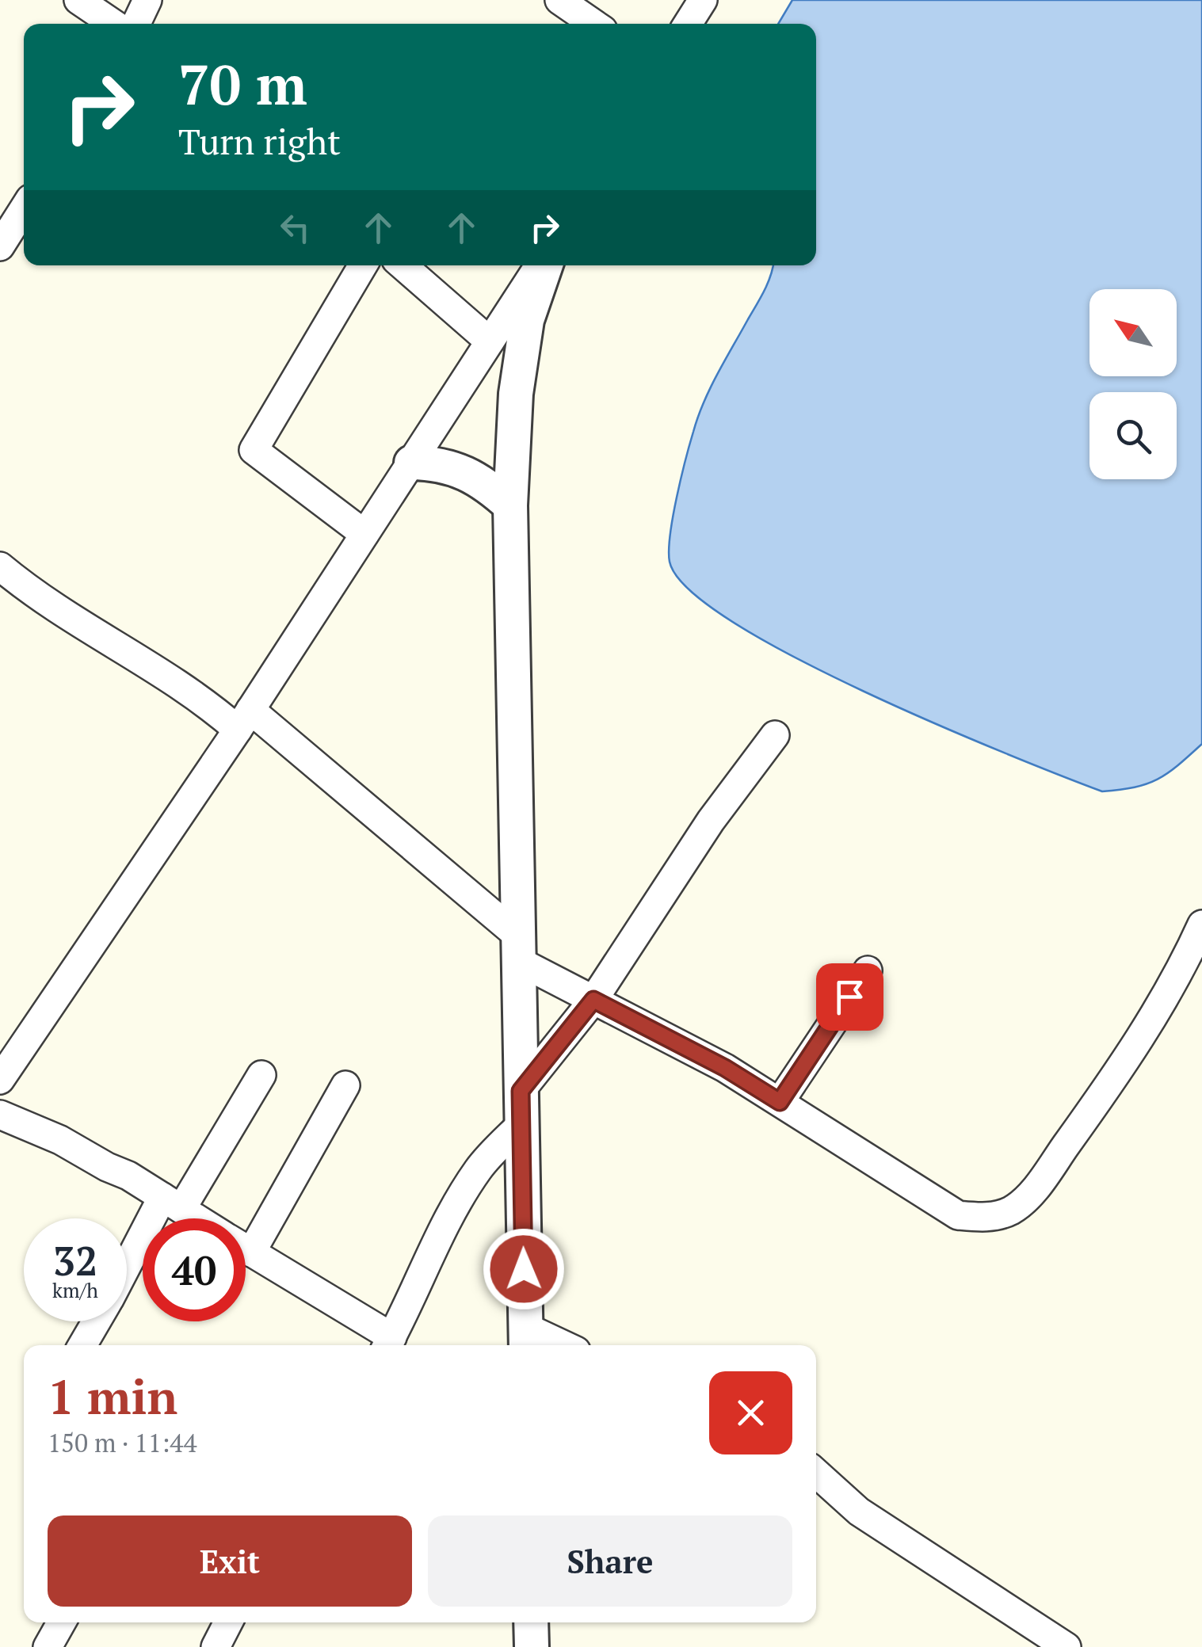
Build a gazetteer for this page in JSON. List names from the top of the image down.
{
  "north": "top left",
  "page": {
    "turn": ["70 m", "Turn right"],
    "speed": "32 km/h",
    "limit": "40",
    "heading": ["1 min", "150 m · 11:44"],
    "buttons": ["Exit", "Share"]
  }
}
